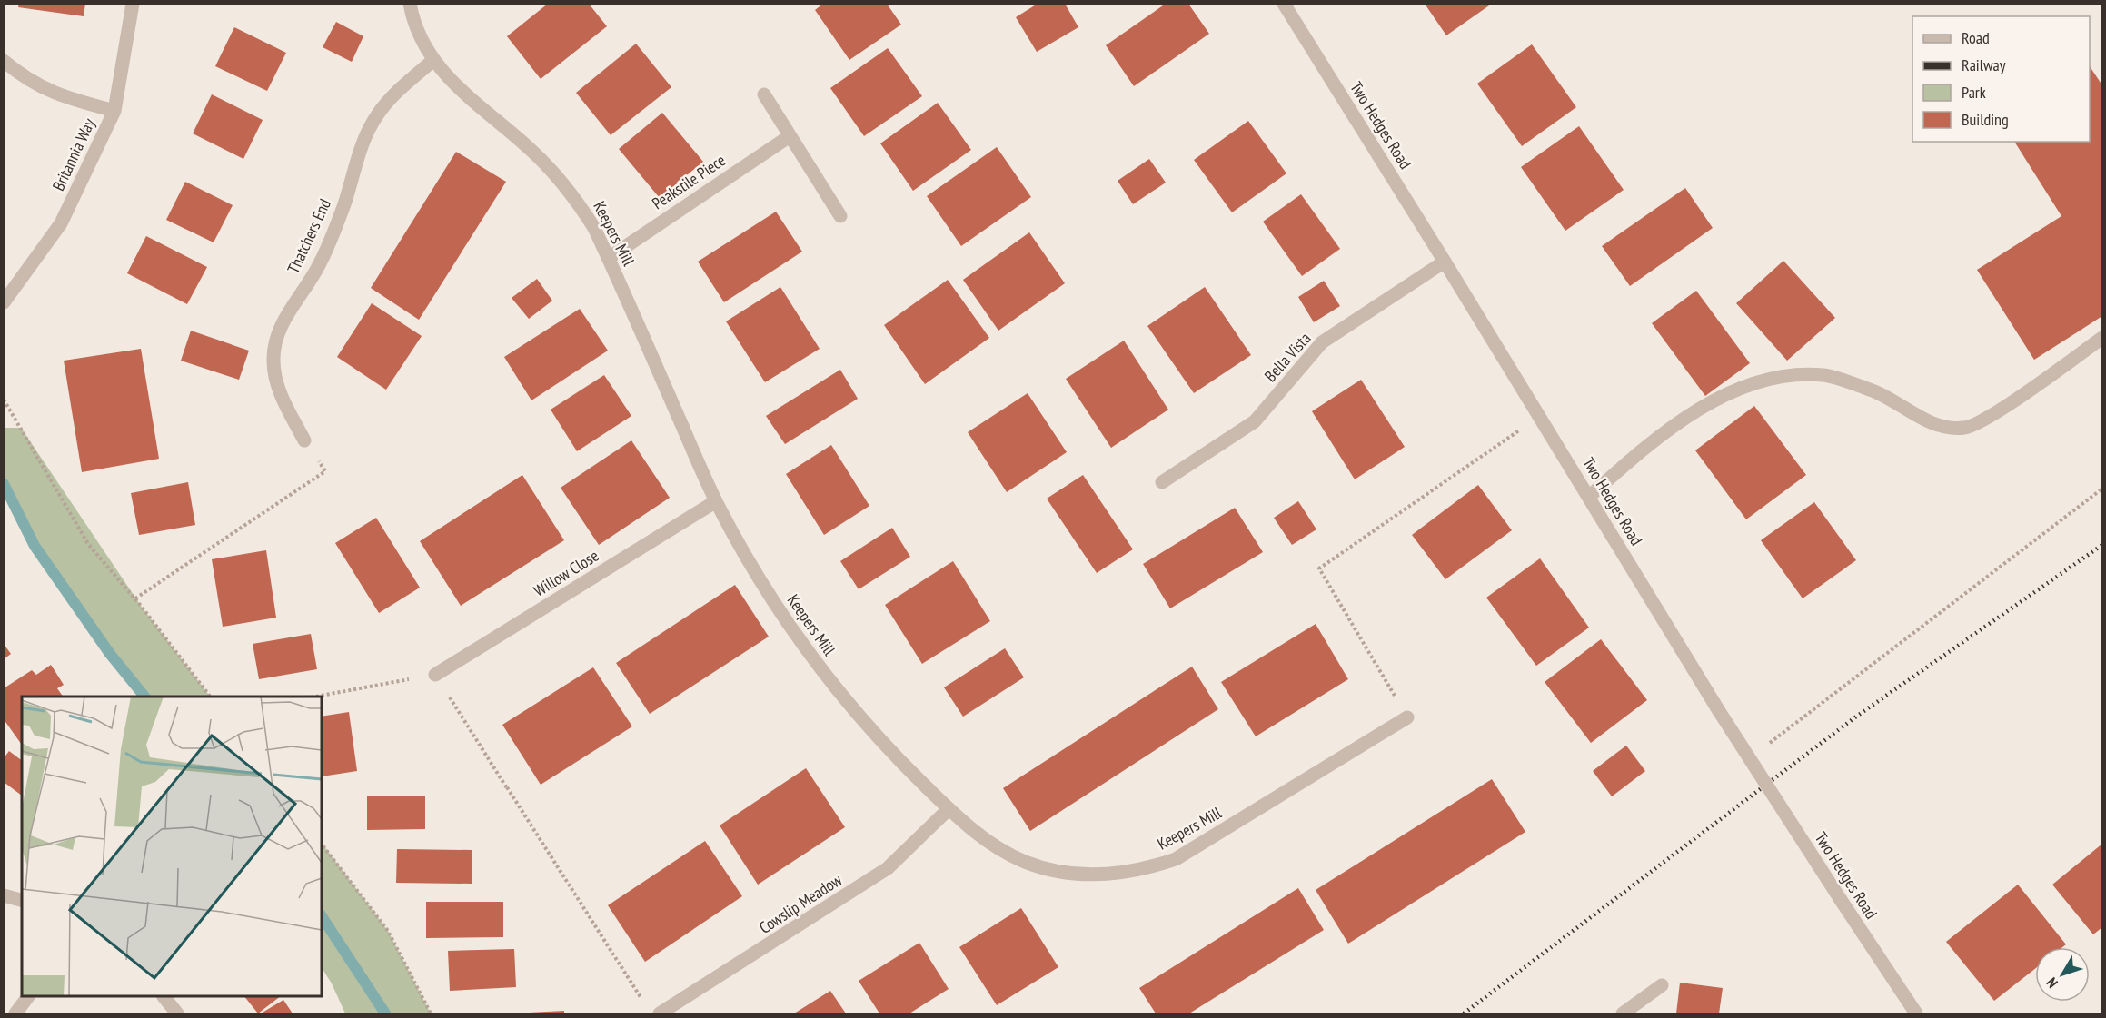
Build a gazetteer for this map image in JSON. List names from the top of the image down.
{
  "streets": {
    "street": [
      "Two Hedges Road",
      "Britannia Way",
      "Peakstile Piece",
      "Keepers Mill",
      "Thatchers End",
      "Bella Vista",
      "Willow Close",
      "Cowslip Meadow"
    ]
  },
  "crossings": [
    ["Two Hedges Road", "Bella Vista"],
    ["Peakstile Piece", "Keepers Mill"],
    ["Keepers Mill", "Thatchers End"],
    ["Keepers Mill", "Willow Close"],
    ["Keepers Mill", "Cowslip Meadow"]
  ],
  "legend": [
    "Road",
    "Railway",
    "Park",
    "Building"
  ],
  "north": "bottom left"
}
